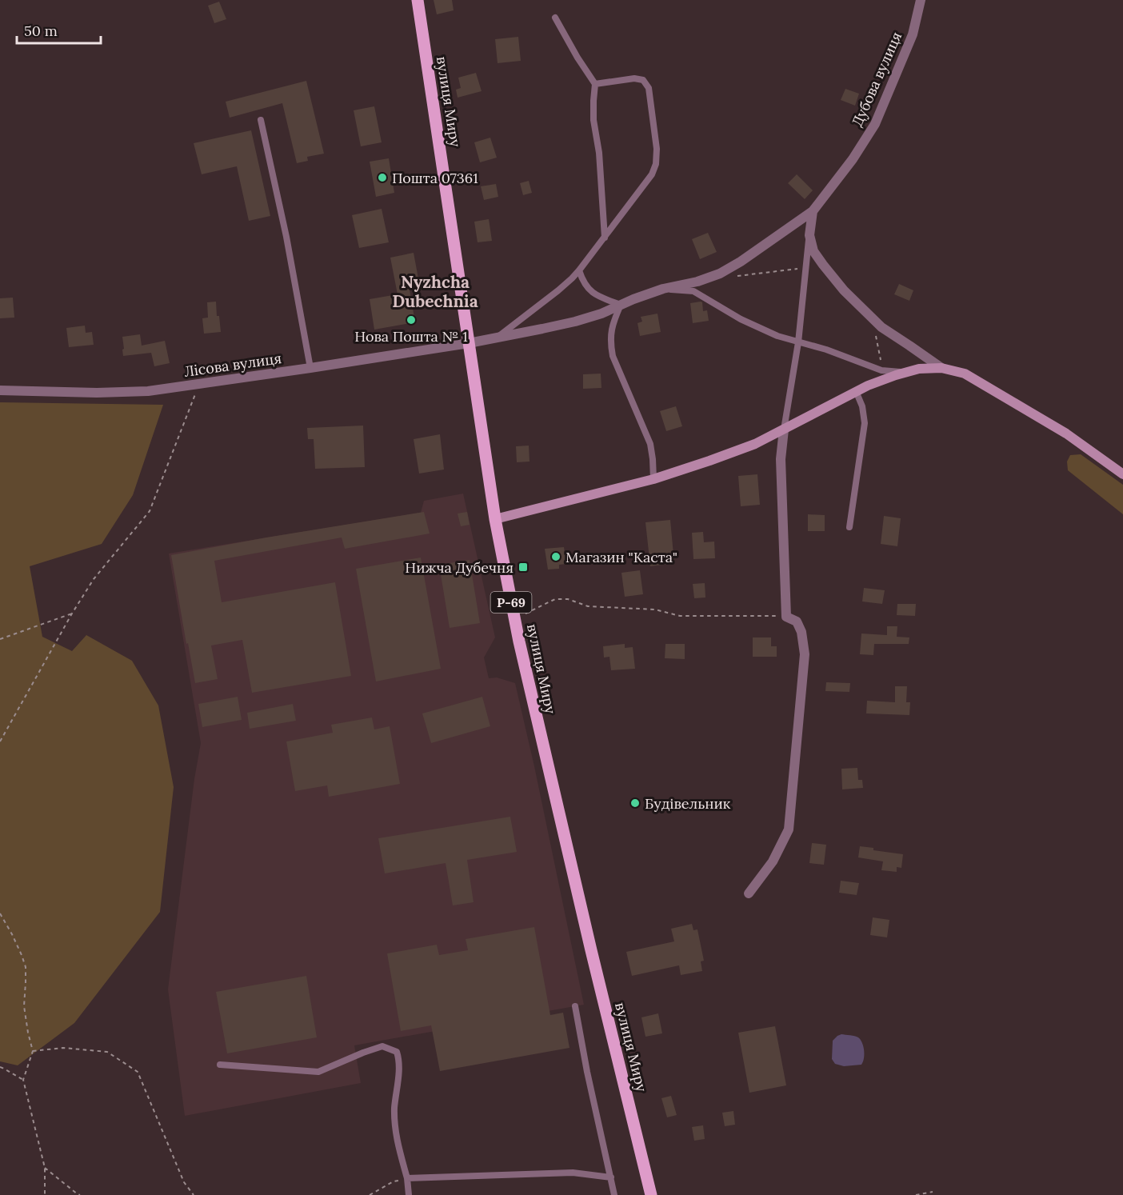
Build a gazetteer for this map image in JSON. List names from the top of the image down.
{
  "streets": {
    "main road": ["вулиця Миру", "Р-69"],
    "street": ["Дубова вулиця", "Лісова вулиця"]
  },
  "crossings": [
    ["Дубова вулиця", "Лісова вулиця"],
    ["вулиця Миру", "Лісова вулиця"]
  ],
  "districts": ["Nyzhcha Dubechnia"],
  "places": {
    "other": [
      "Пошта 07361",
      "Нова Пошта № 1",
      "Магазин \"Каста\"",
      "Будівельник"
    ],
    "transit": ["Нижча Дубечня"]
  },
  "scale_bar": "50 m"
}
